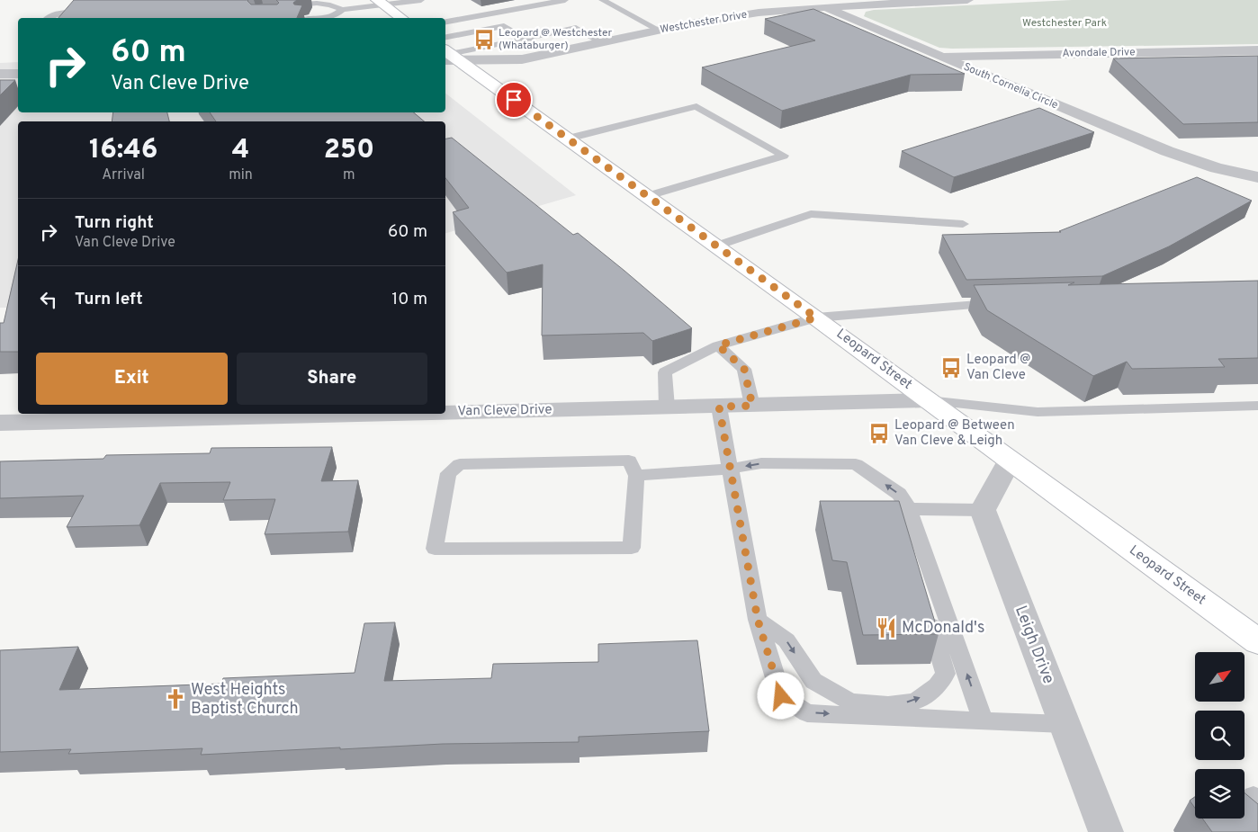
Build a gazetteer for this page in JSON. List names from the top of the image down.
{
  "streets": {
    "main road": ["Leopard Street"],
    "street": [
      "Westchester Drive",
      "Avondale Drive",
      "South Cornelia Circle",
      "Van Cleve Drive",
      "Leigh Drive"
    ]
  },
  "crossings": [
    ["Westchester Drive", "South Cornelia Circle"],
    ["Westchester Drive", "Leopard Street"],
    ["Avondale Drive", "South Cornelia Circle"],
    ["Leopard Street", "Van Cleve Drive"]
  ],
  "parks": ["Westchester Park"],
  "places": {
    "bus stop": ["Leopard @ Westchester (Whataburger)", "Leopard @ Van Cleve", "Leopard @ Between Van Cleve & Leigh"],
    "restaurant": ["McDonald's"],
    "church": ["West Heights Baptist Church"]
  },
  "north": "top right",
  "page": {
    "turn": ["60 m", "Van Cleve Drive"],
    "eta": [
      "16:46",
      "Arrival",
      "4",
      "min",
      "250",
      "m"
    ],
    "list": [
      {
        "name": "Turn right",
        "note": "Van Cleve Drive",
        "value": "60 m"
      },
      {
        "name": "Turn left",
        "value": "10 m"
      }
    ],
    "buttons": ["Exit", "Share"]
  }
}
